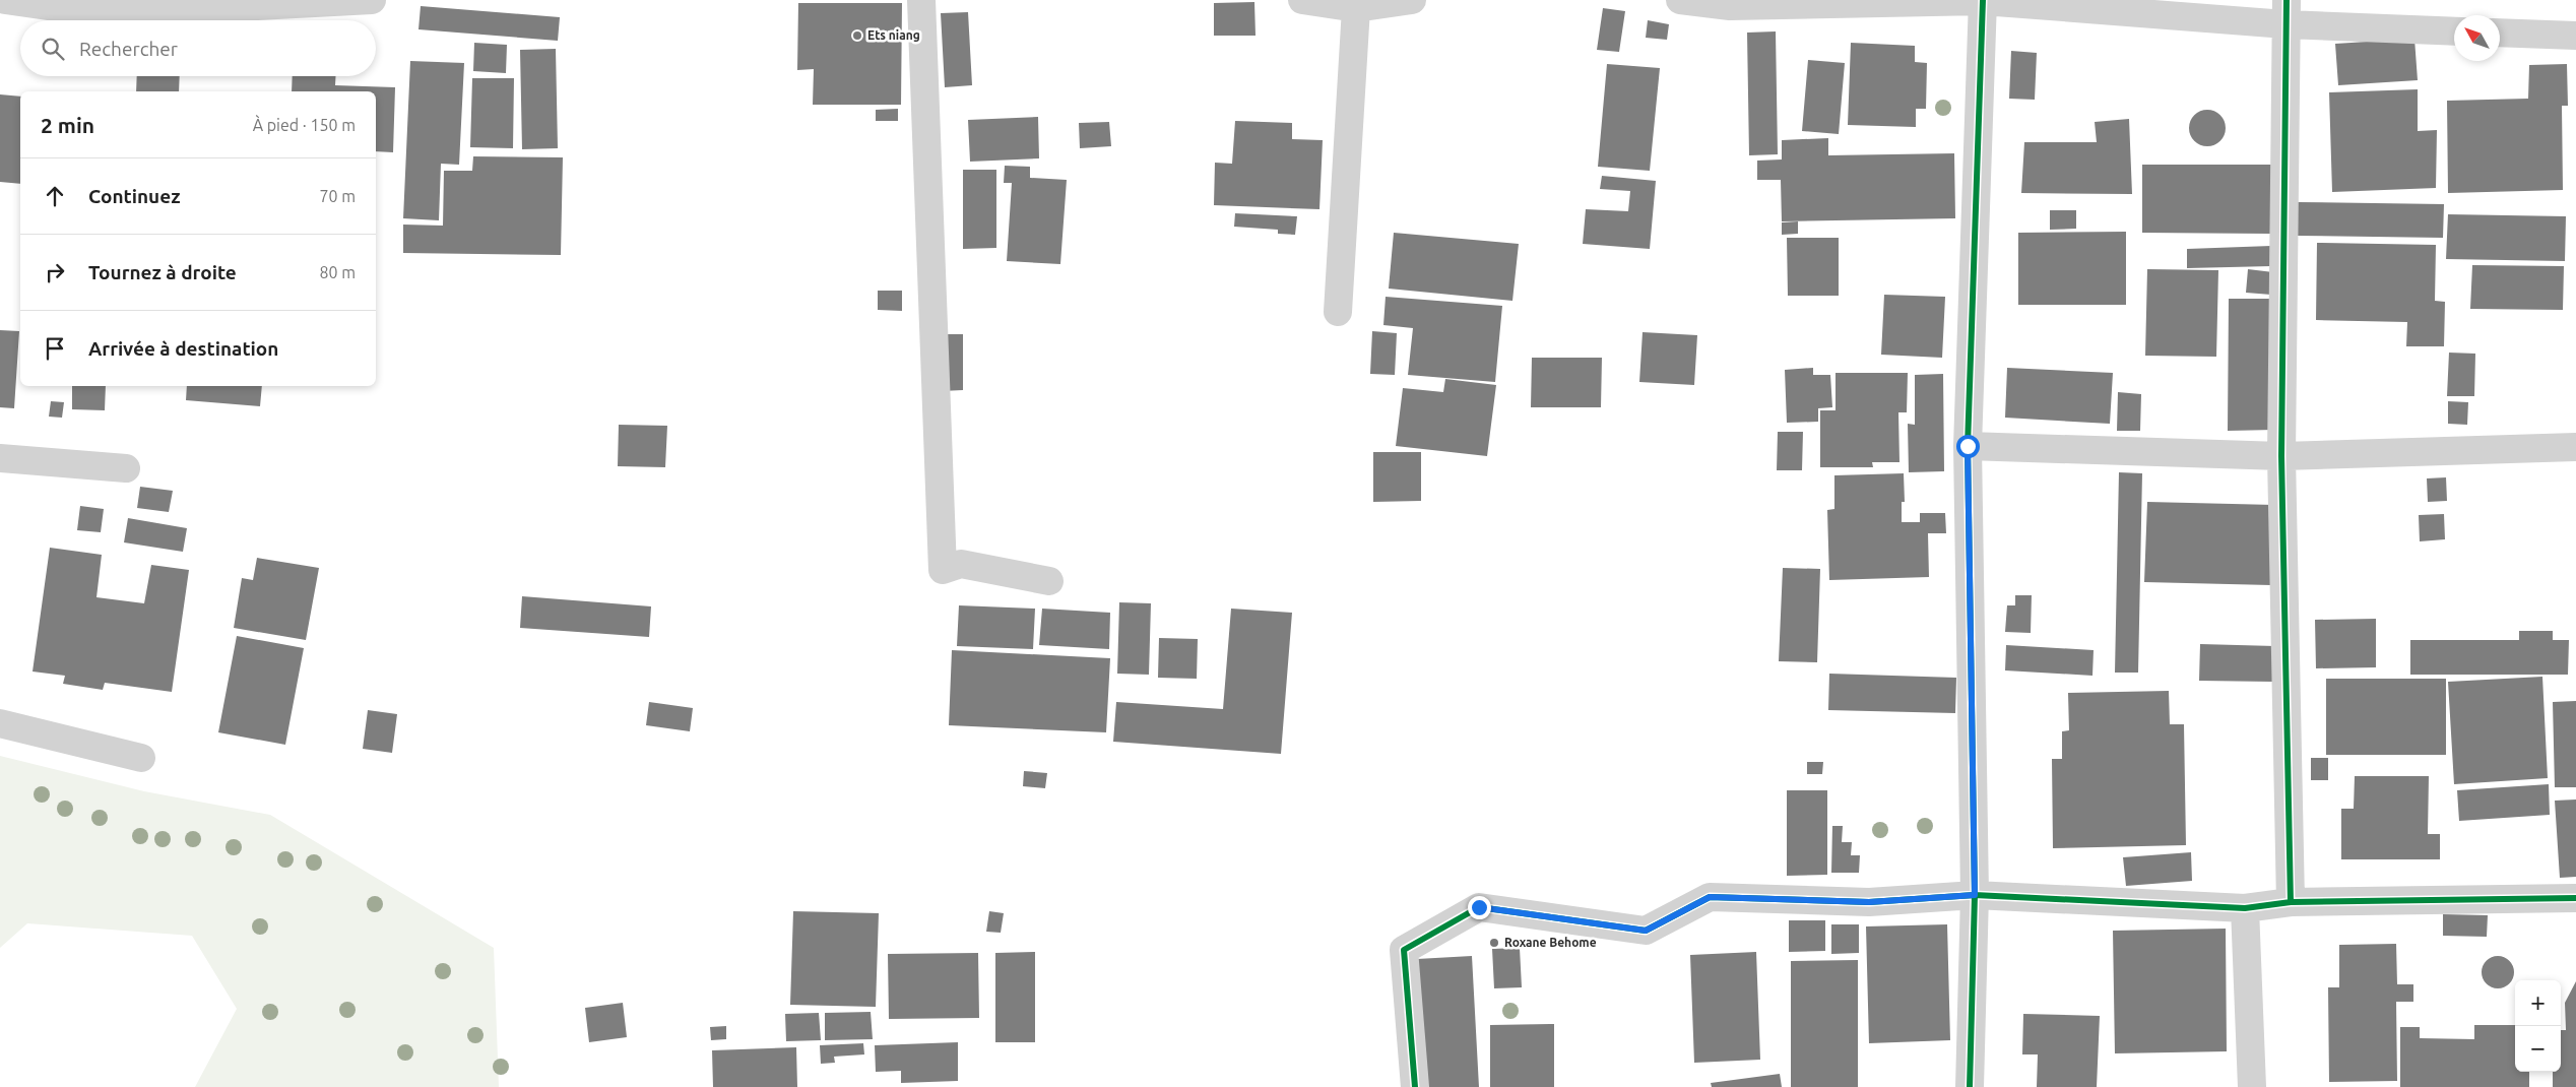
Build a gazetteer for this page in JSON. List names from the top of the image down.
{
  "places": ["Ets niang", "Roxane Behome"],
  "north": "top left",
  "page": {
    "search": "Rechercher",
    "heading": ["2 min", "À pied · 150 m"],
    "list": [
      ["Continuez", "70 m"],
      ["Tournez à droite", "80 m"],
      "Arrivée à destination"
    ],
    "map_buttons": ["+", "−"]
  }
}
